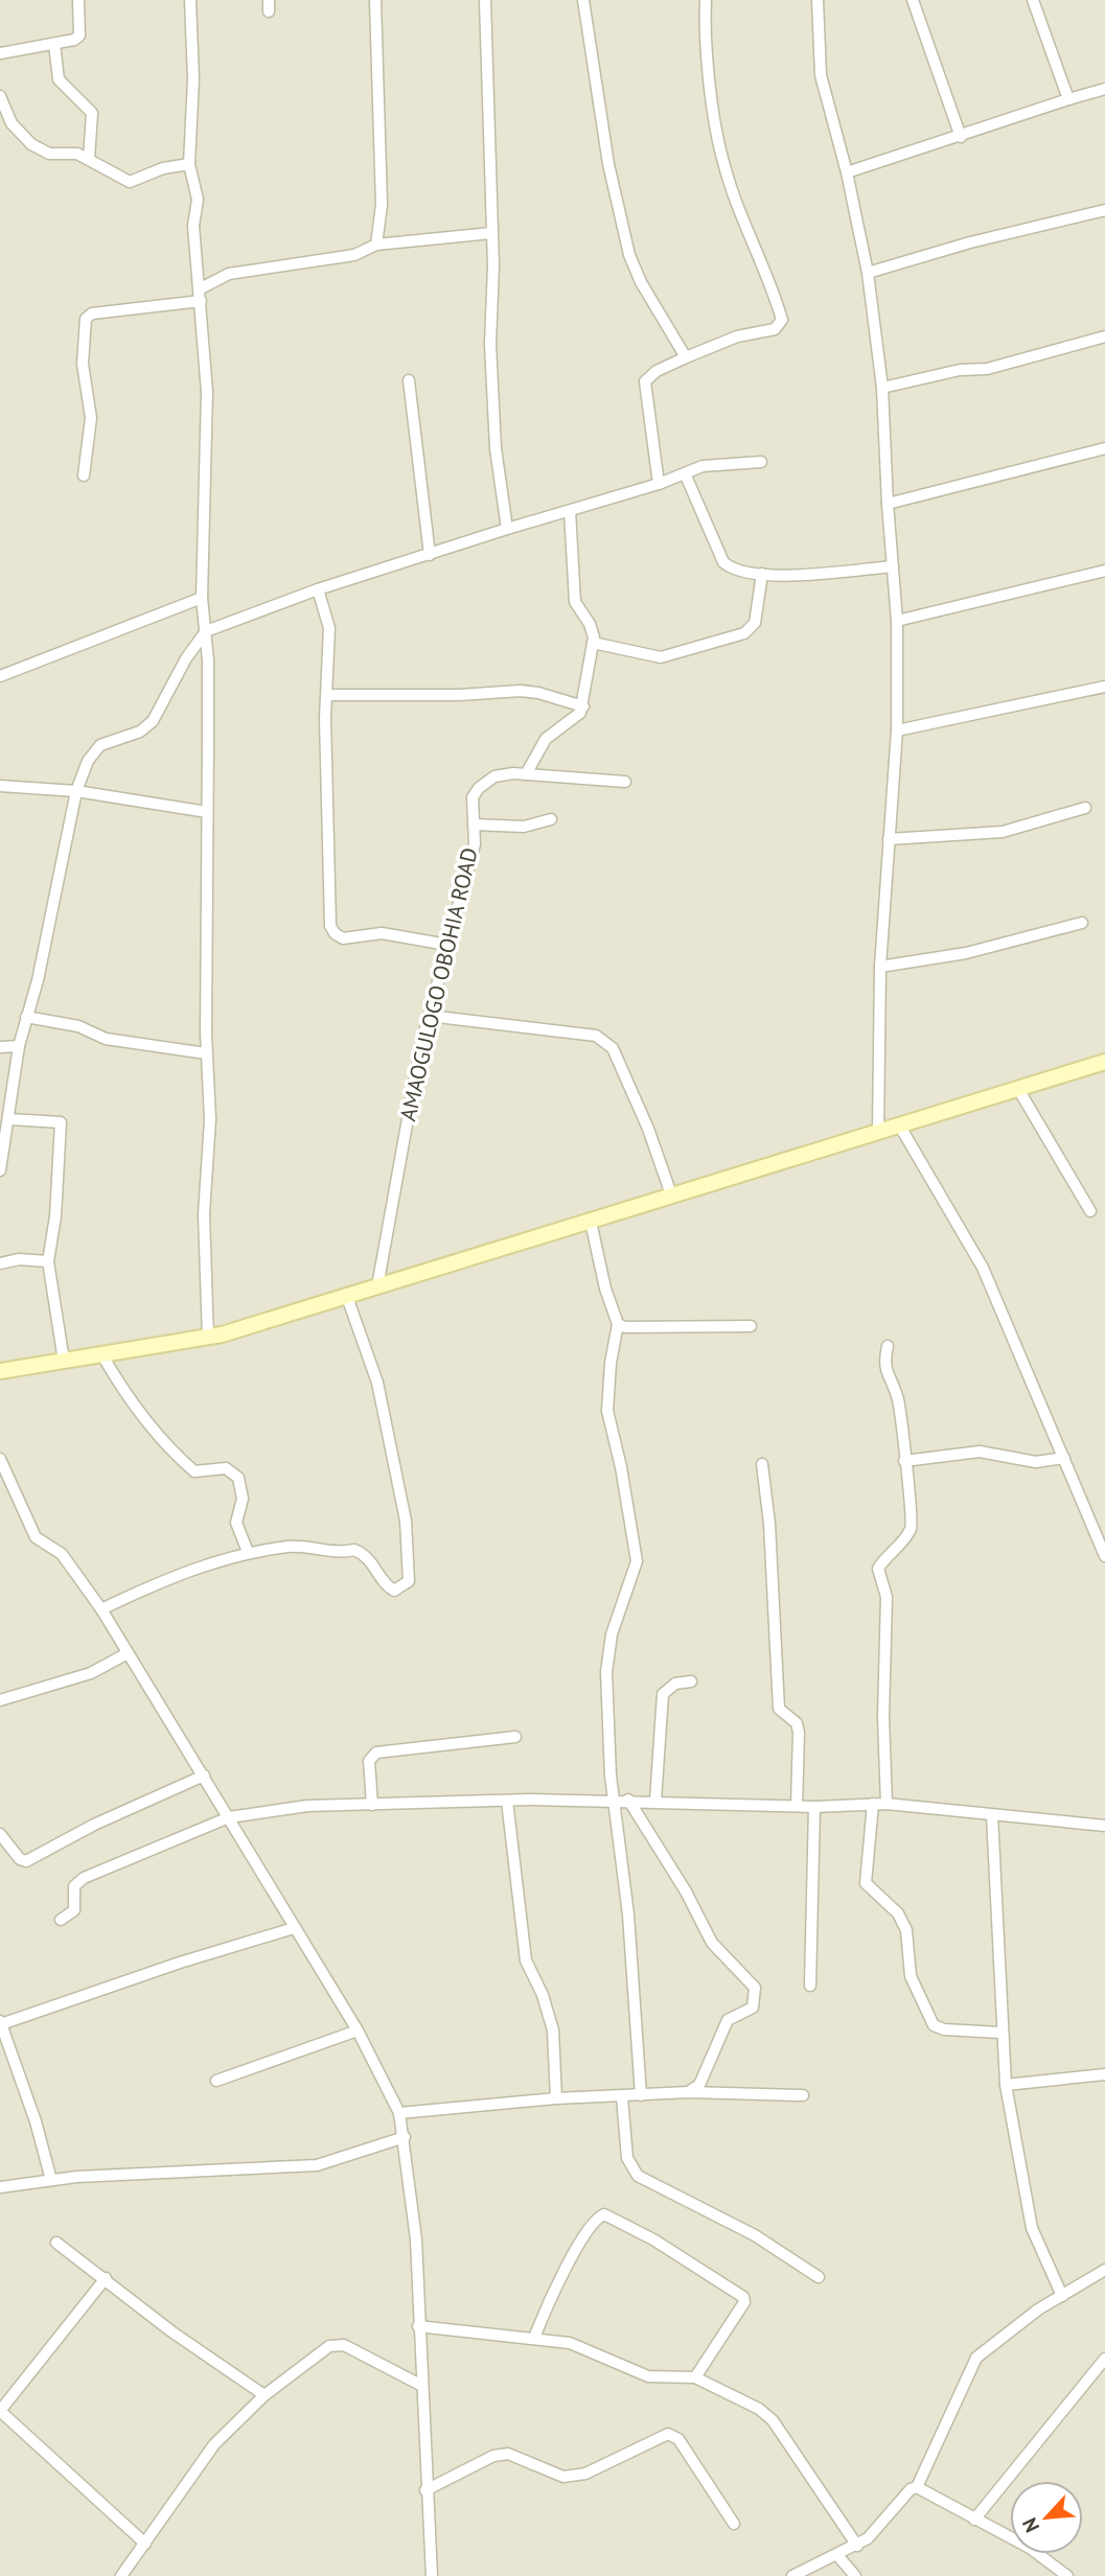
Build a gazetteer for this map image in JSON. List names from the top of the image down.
{
  "streets": {
    "street": ["AMAOGULOGO OBOHIA ROAD"]
  },
  "north": "bottom left"
}
